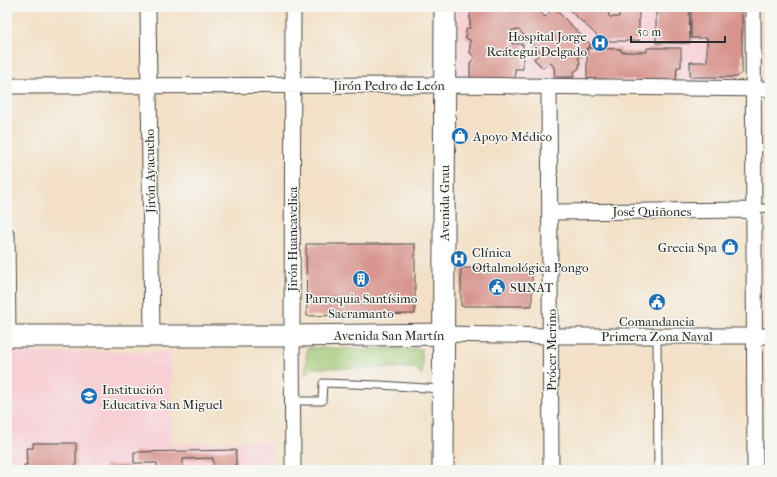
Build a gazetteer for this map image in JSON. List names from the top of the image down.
{
  "streets": {
    "main road": ["Avenida Grau", "Avenida San Martín"],
    "street": [
      "Jirón Pedro de León",
      "Jirón Ayacucho",
      "José Quiñones",
      "Jirón Huancavelica",
      "Prócer Merino"
    ]
  },
  "crossings": [
    ["Jirón Pedro de León", "Jirón Ayacucho"],
    ["Jirón Pedro de León", "Avenida Grau"],
    ["Jirón Pedro de León", "Jirón Huancavelica"],
    ["Jirón Pedro de León", "Prócer Merino"],
    ["Jirón Ayacucho", "Avenida San Martín"],
    ["Avenida Grau", "Avenida San Martín"],
    ["José Quiñones", "Prócer Merino"],
    ["Jirón Huancavelica", "Avenida San Martín"],
    ["Avenida San Martín", "Prócer Merino"]
  ],
  "places": {
    "hospital": ["Hospital Jorge Reátegui Delgado", "Clínica Oftalmológica Pongo"],
    "shop": ["Apoyo Médico", "Grecia Spa"],
    "building": ["Parroquia Santísimo Sacramanto"],
    "public building": ["SUNAT", "Comandancia Primera Zona Naval"],
    "school or university": ["Institución Educativa San Miguel"]
  },
  "scale_bar": "50 m"
}
